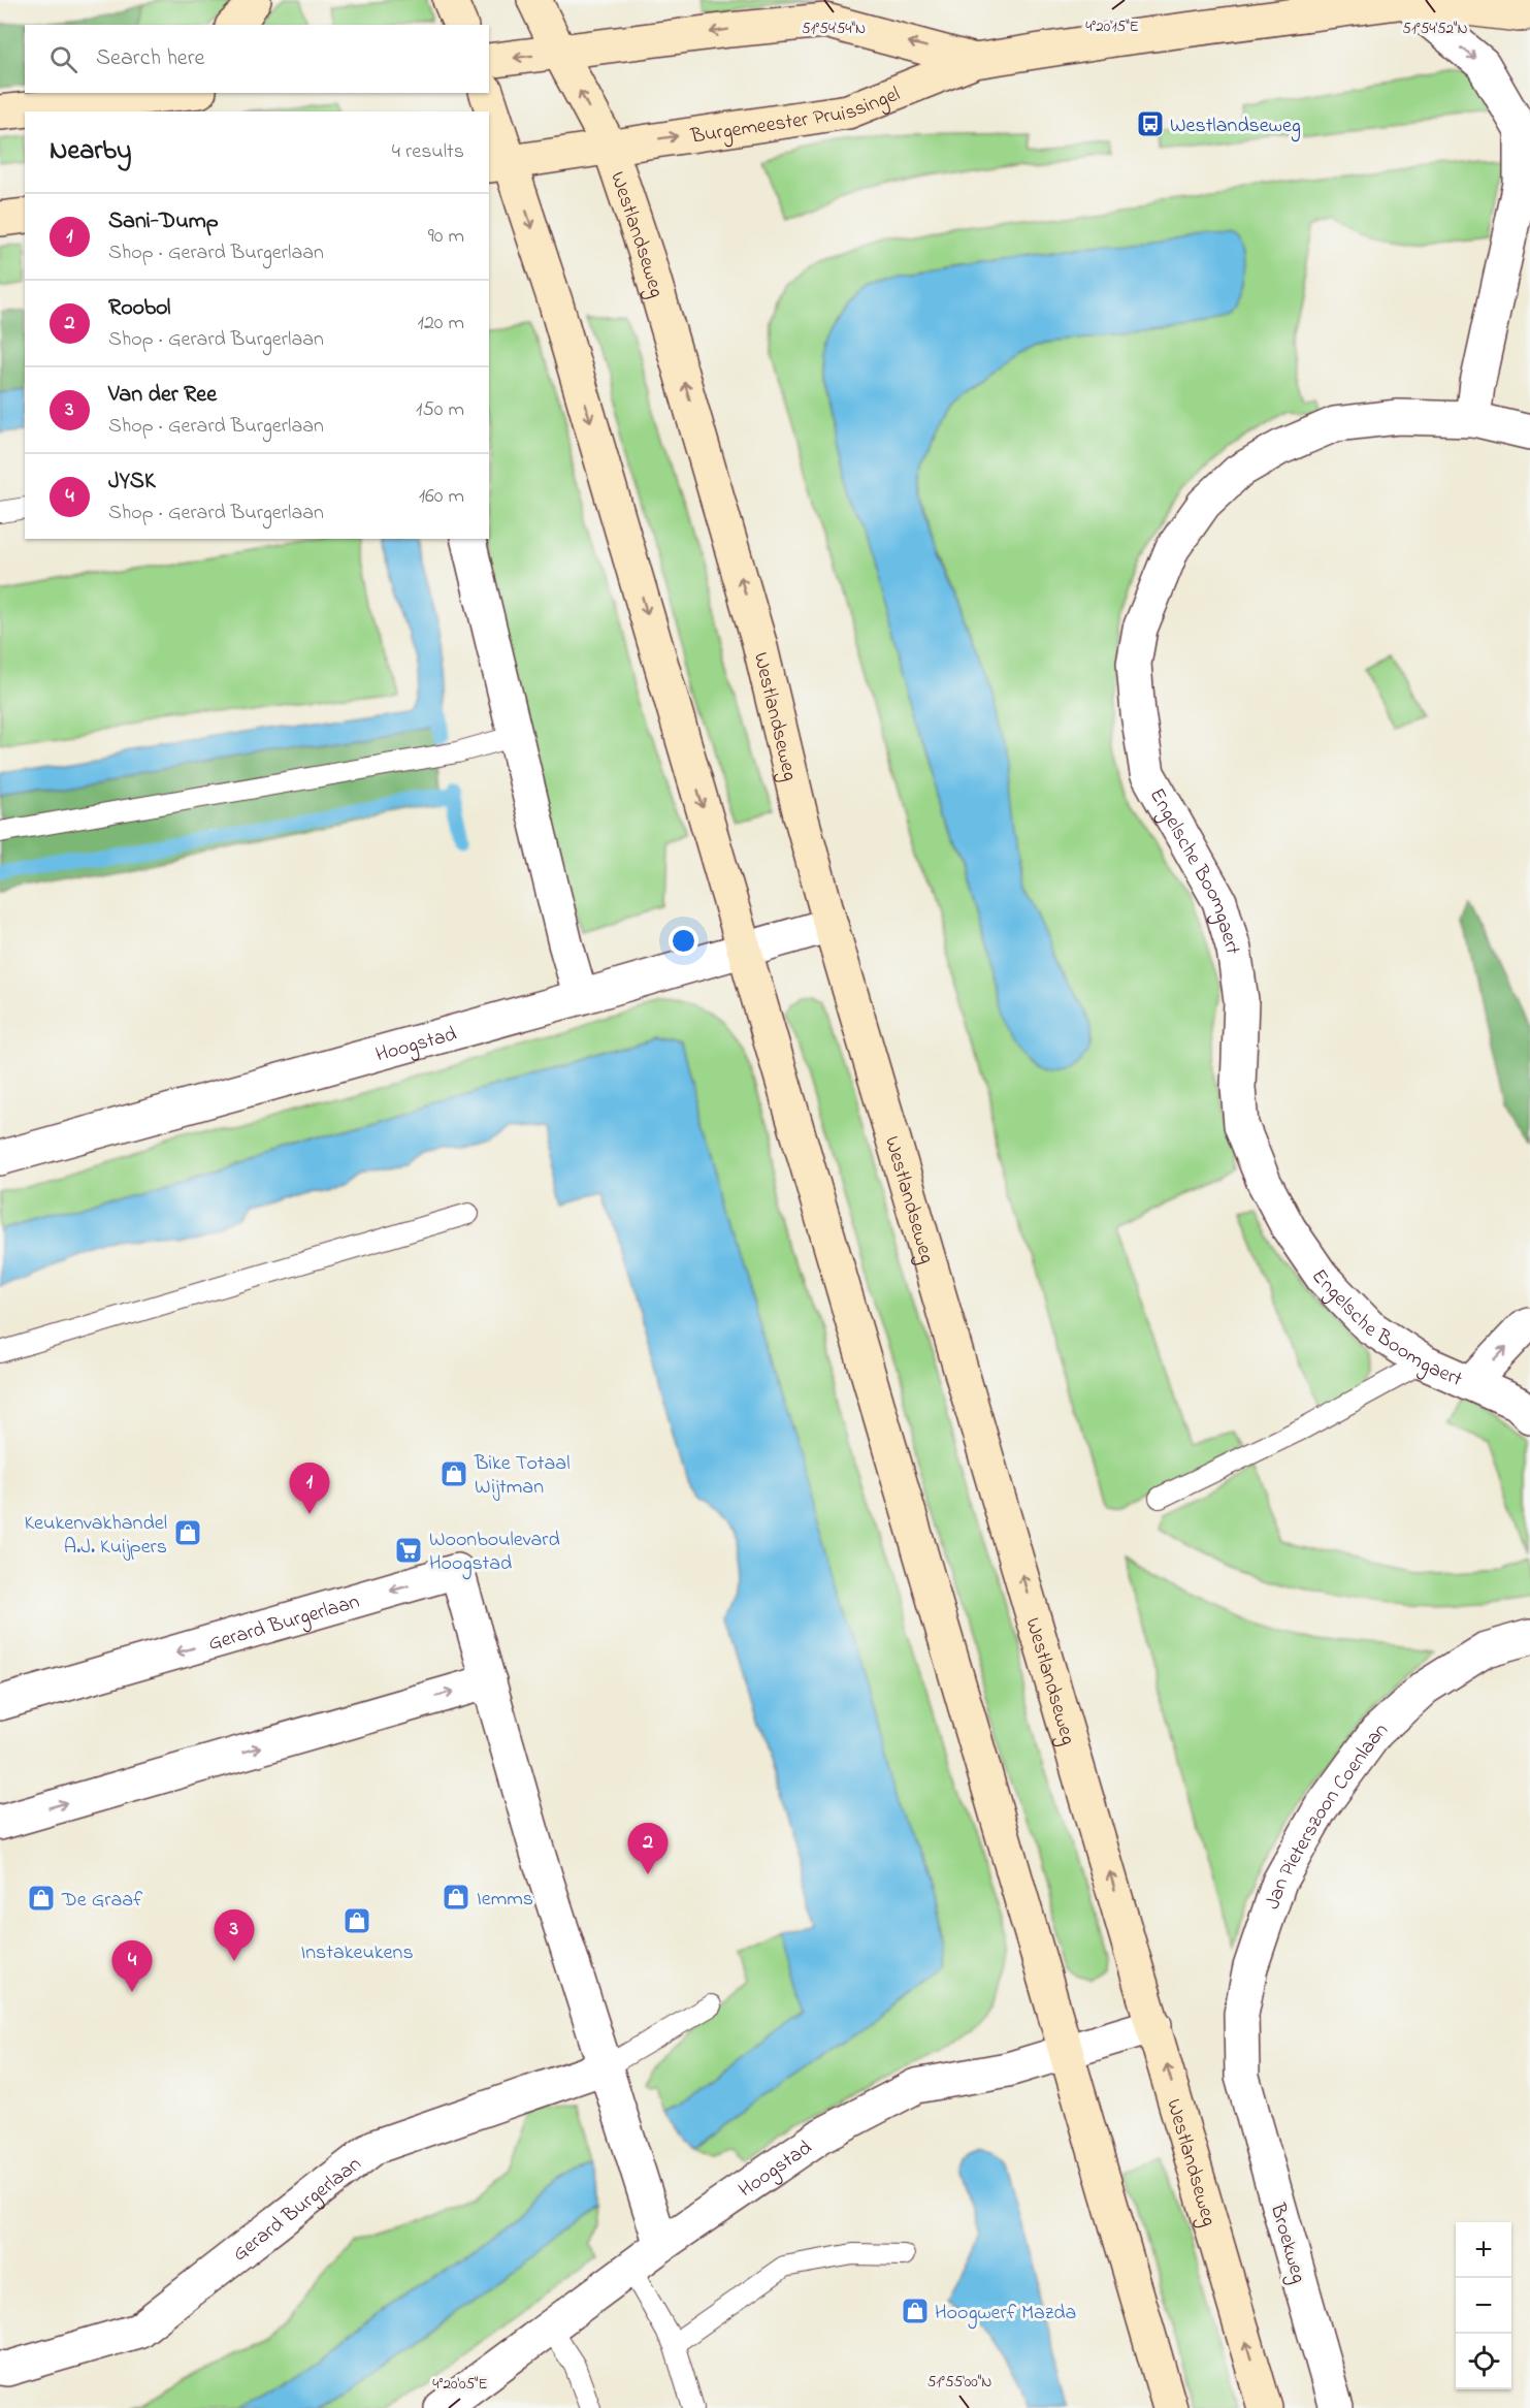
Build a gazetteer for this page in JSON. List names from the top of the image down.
{
  "streets": {
    "main road": ["Burgemeester Pruissingel", "Westlandseweg"],
    "street": [
      "Engelsche Boomgaert",
      "Hoogstad",
      "Gerard Burgerlaan",
      "Jan Pieterszoon Coenlaan",
      "Broekweg"
    ]
  },
  "crossings": [
    ["Burgemeester Pruissingel", "Westlandseweg"],
    ["Westlandseweg", "Hoogstad"],
    ["Hoogstad", "Gerard Burgerlaan"],
    ["Jan Pieterszoon Coenlaan", "Broekweg"]
  ],
  "places": {
    "bus stop": ["Westlandseweg"],
    "shop": [
      "Bike Totaal Wijtman",
      "Keukenvakhandel A.J. Kuijpers",
      "Iemms",
      "De Graaf",
      "Instakeukens",
      "Hoogwerf Mazda"
    ],
    "supermarket": ["Woonboulevard Hoogstad"]
  },
  "page": {
    "search": "Search here",
    "heading": ["Nearby", "4 results"],
    "list": [
      {
        "mark": "1",
        "name": "Sani-Dump",
        "note": "Shop · Gerard Burgerlaan",
        "value": "90 m"
      },
      {
        "mark": "2",
        "name": "Roobol",
        "note": "Shop · Gerard Burgerlaan",
        "value": "120 m"
      },
      {
        "mark": "3",
        "name": "Van der Ree",
        "note": "Shop · Gerard Burgerlaan",
        "value": "150 m"
      },
      {
        "mark": "4",
        "name": "JYSK",
        "note": "Shop · Gerard Burgerlaan",
        "value": "160 m"
      }
    ],
    "pins": [
      "1",
      "2",
      "3",
      "4"
    ],
    "map_buttons": ["+", "−"]
  },
  "coordinates": [
    "4°20'15\"E",
    "51°54'54\"N",
    "51°54'52\"N",
    "51°55'00\"N",
    "4°20'05\"E"
  ]
}
